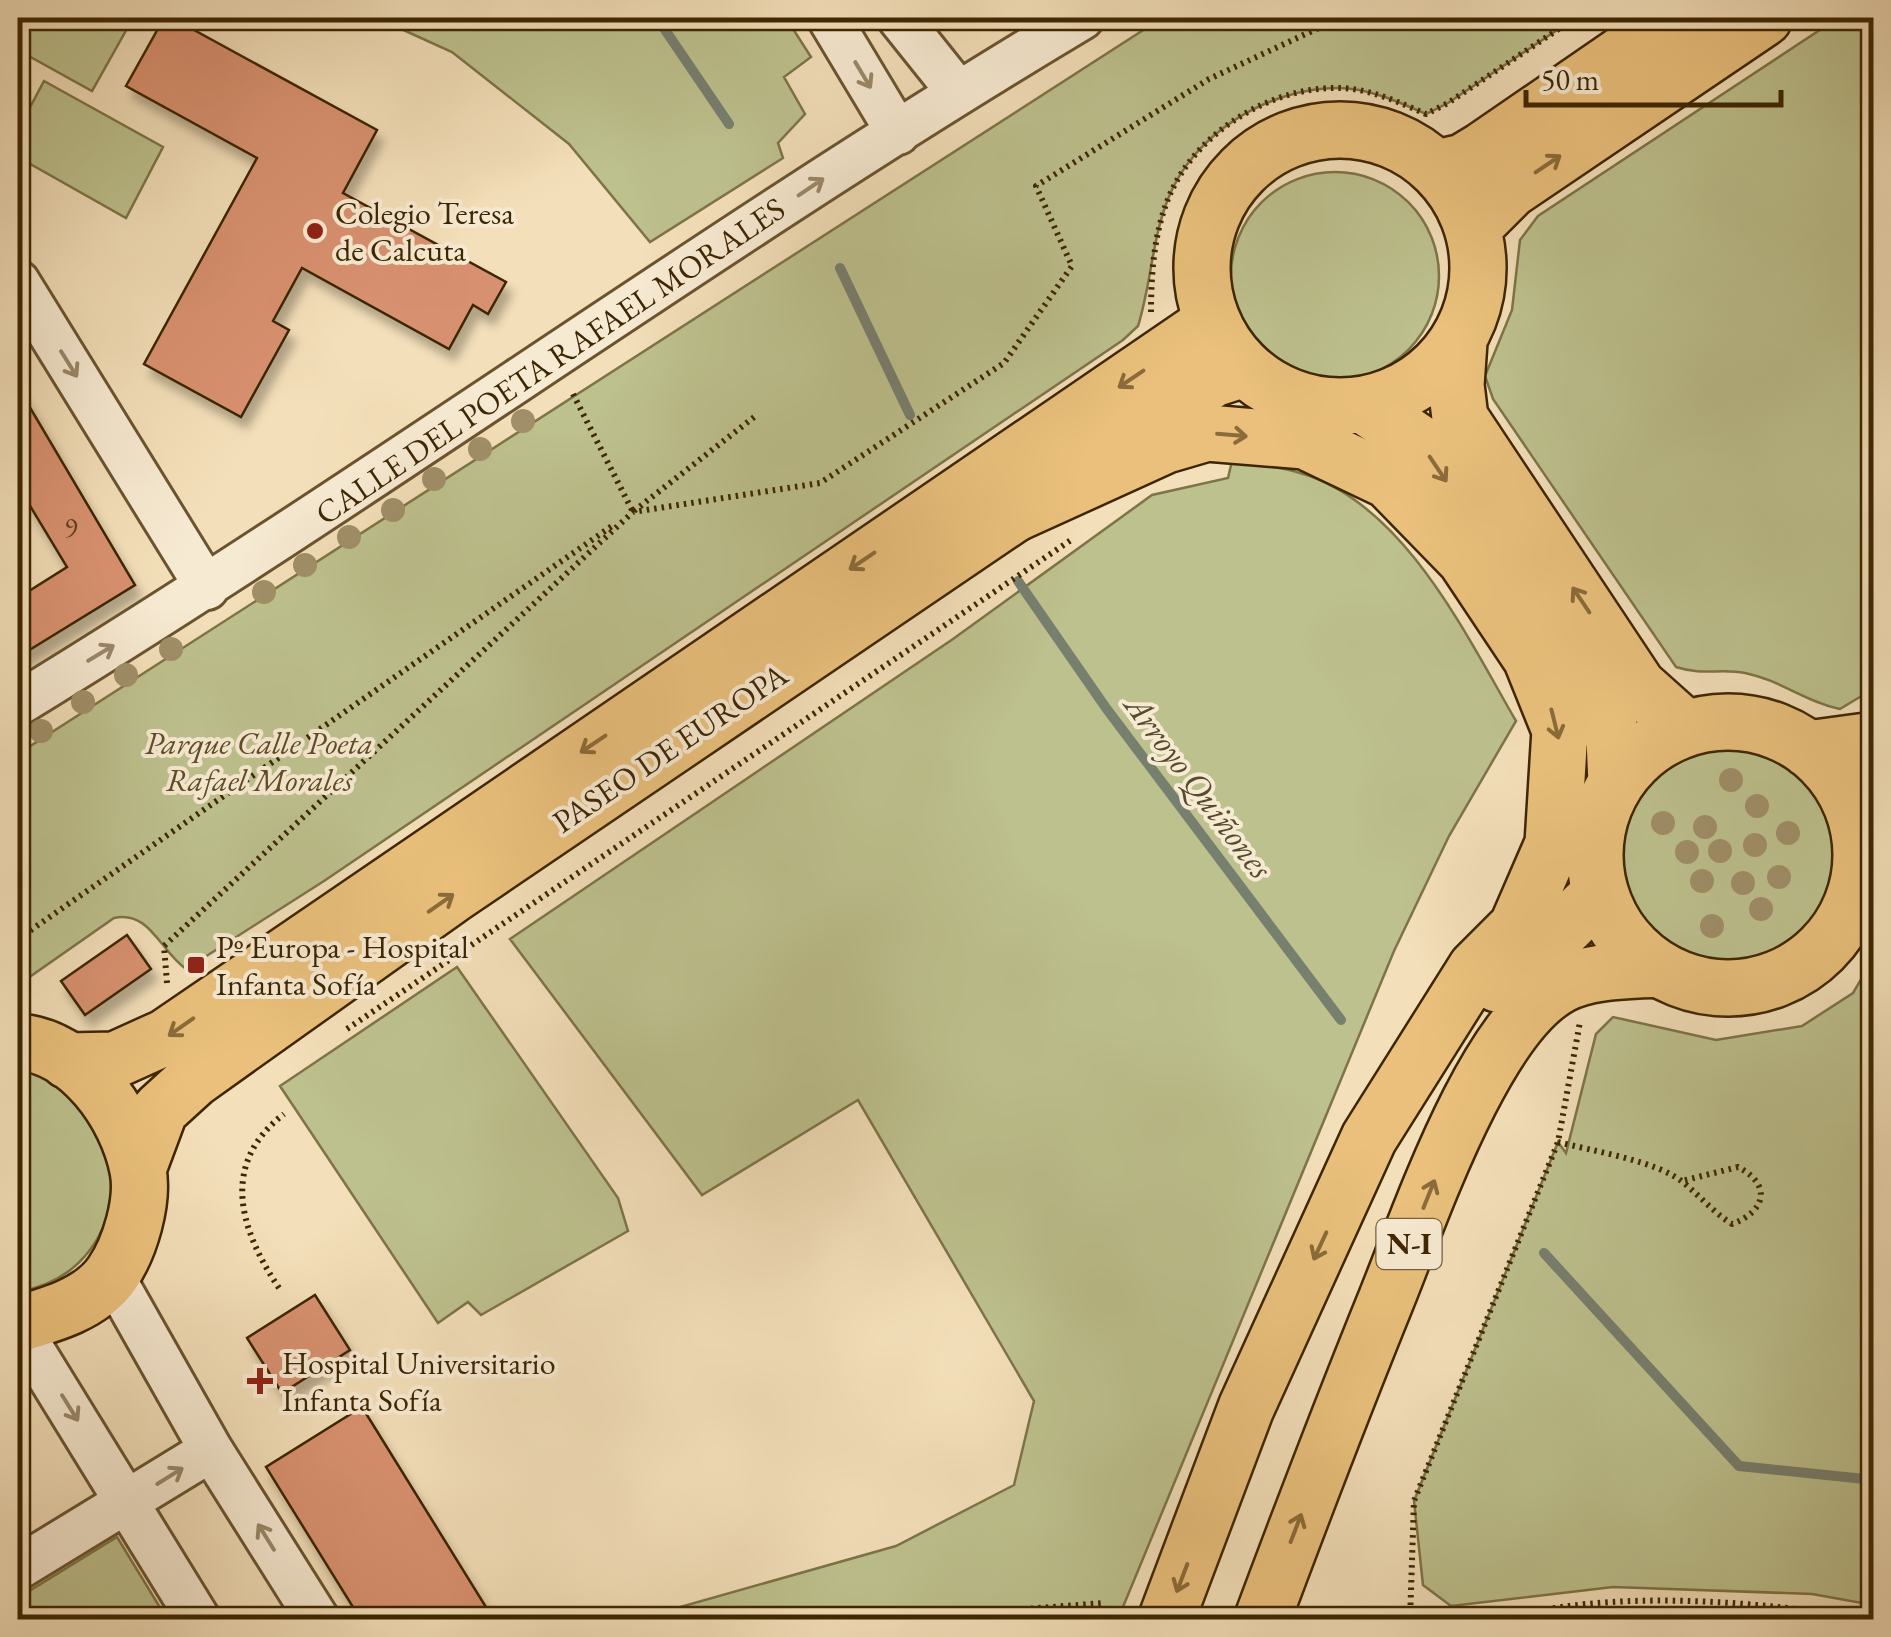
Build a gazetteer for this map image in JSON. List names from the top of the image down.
{
  "streets": {
    "main road": ["PASEO DE EUROPA", "N-I"],
    "street": ["CALLE DEL POETA RAFAEL MORALES"]
  },
  "one_way": ["CALLE DEL POETA RAFAEL MORALES"],
  "water": ["Arroyo Quiñones"],
  "parks": ["Parque Calle Poeta Rafael Morales"],
  "places": {
    "other": ["Colegio Teresa de Calcuta"],
    "transit": ["Pº Europa - Hospital Infanta Sofía"],
    "health": ["Hospital Universitario Infanta Sofía"]
  },
  "house_numbers": ["9"],
  "scale_bar": "50 m"
}
